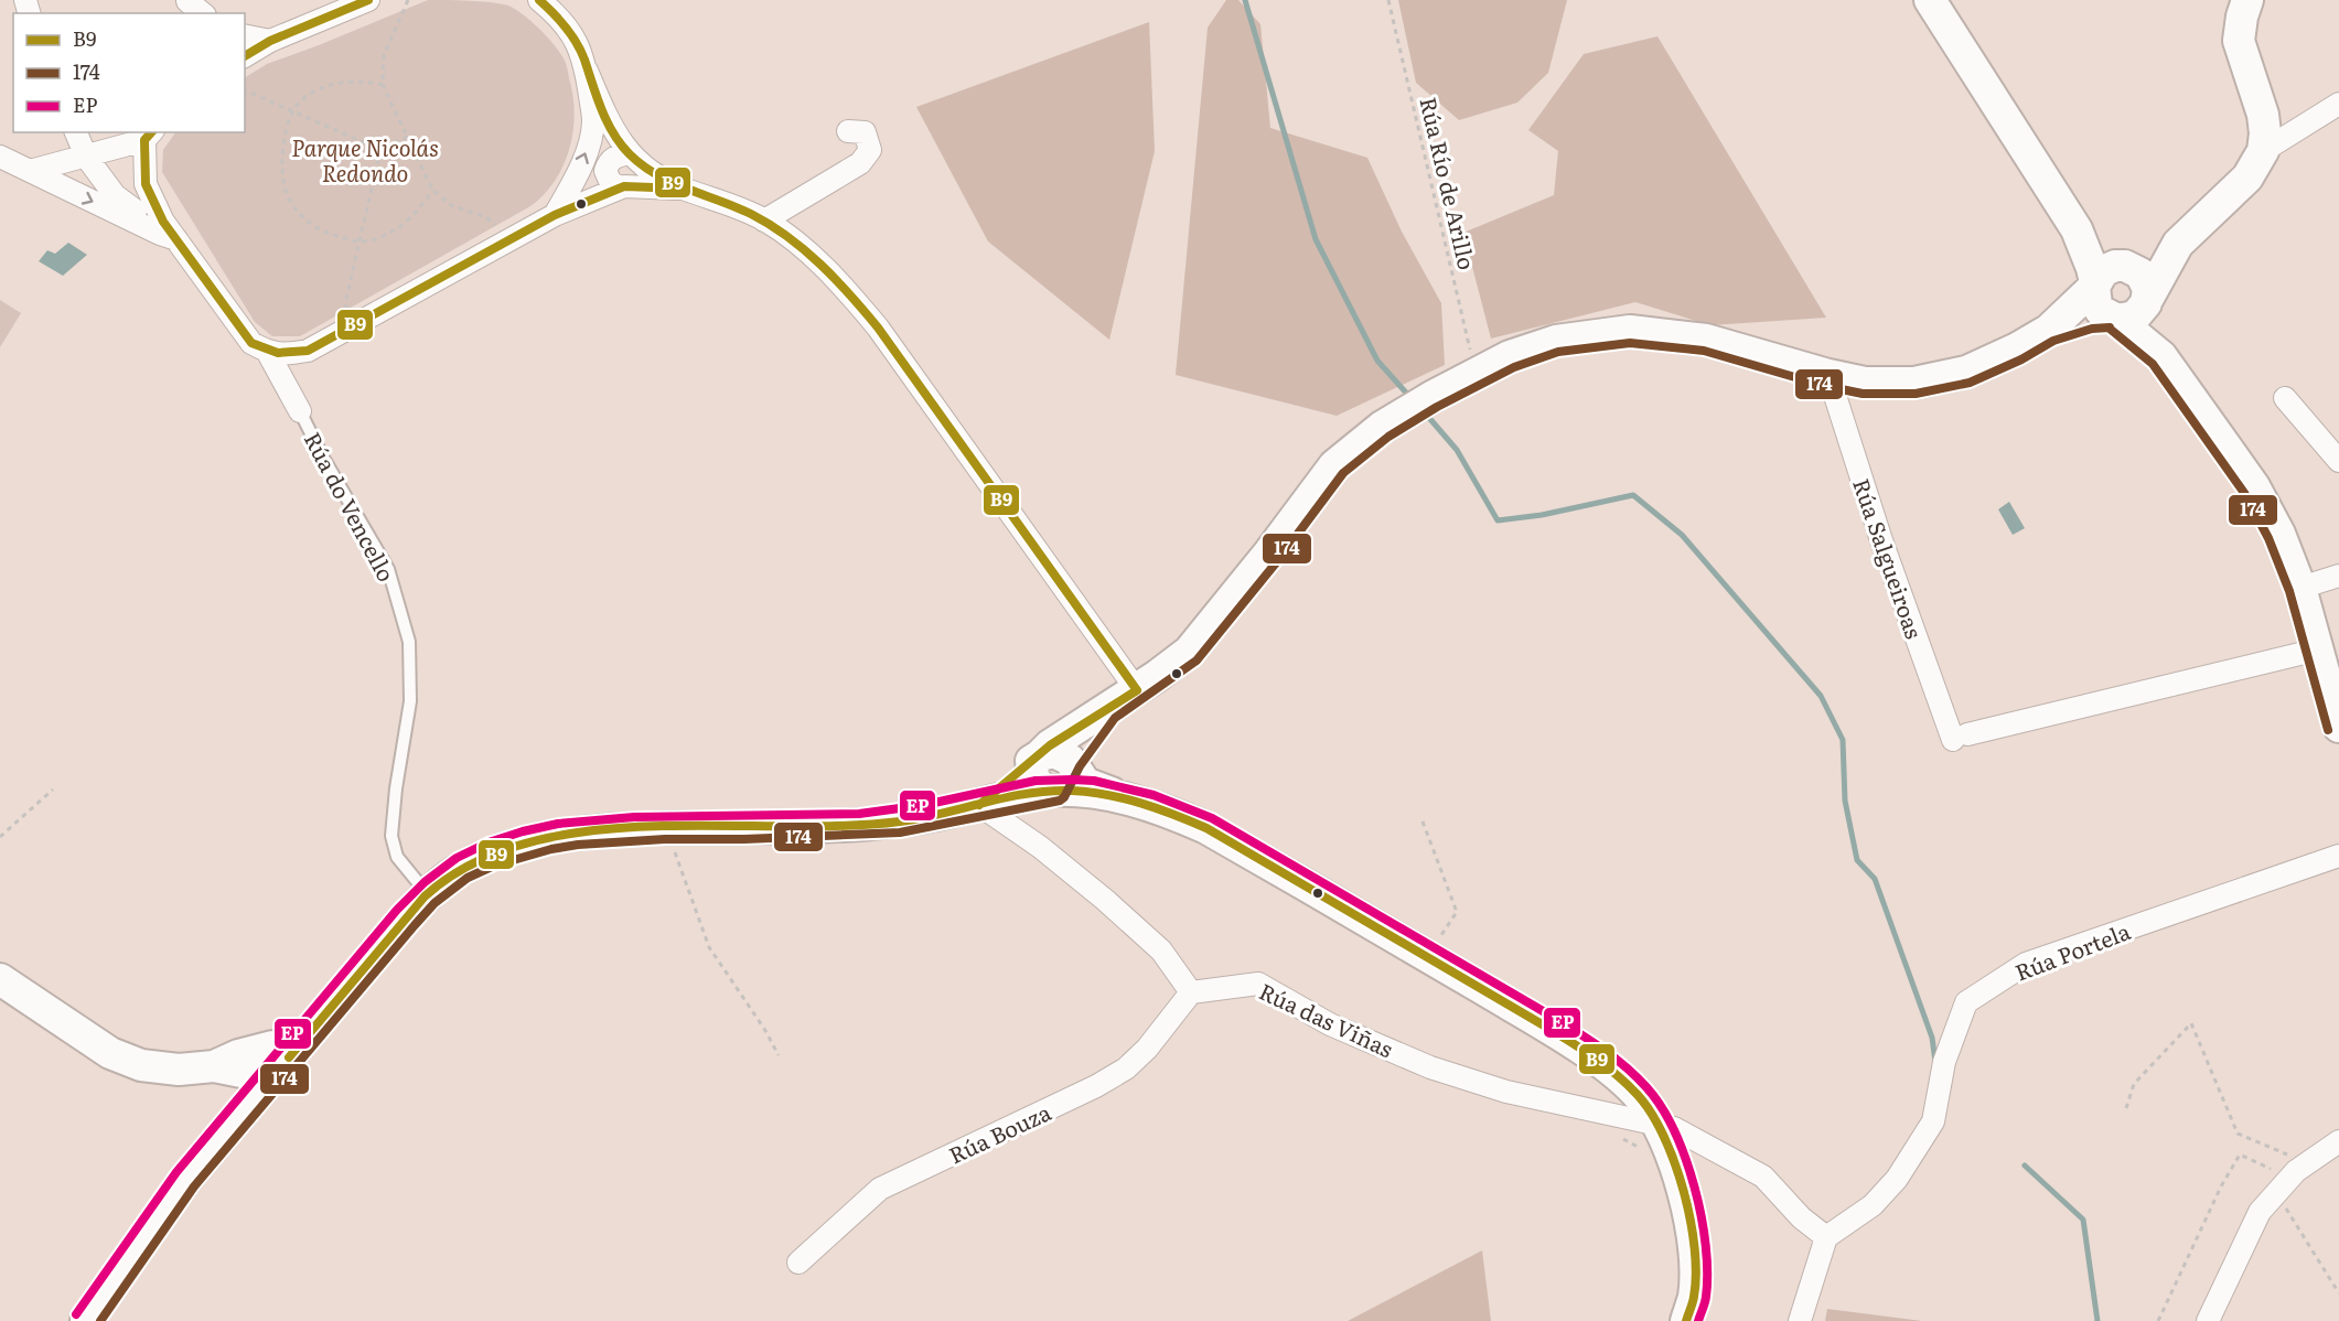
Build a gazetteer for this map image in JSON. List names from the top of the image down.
{
  "streets": {
    "street": [
      "Rúa do Vencello",
      "Rúa Salgueiroas",
      "Rúa Portela",
      "Rúa das Viñas",
      "Rúa Bouza"
    ],
    "path": ["Rúa Río de Arillo"]
  },
  "crossings": [
    ["Rúa Portela", "Rúa das Viñas"],
    ["Rúa das Viñas", "Rúa Bouza"]
  ],
  "parks": ["Parque Nicolás Redondo"],
  "lines": ["transit line B9", "transit line 174", "transit line EP"],
  "legend": ["B9", "174", "EP"]
}
